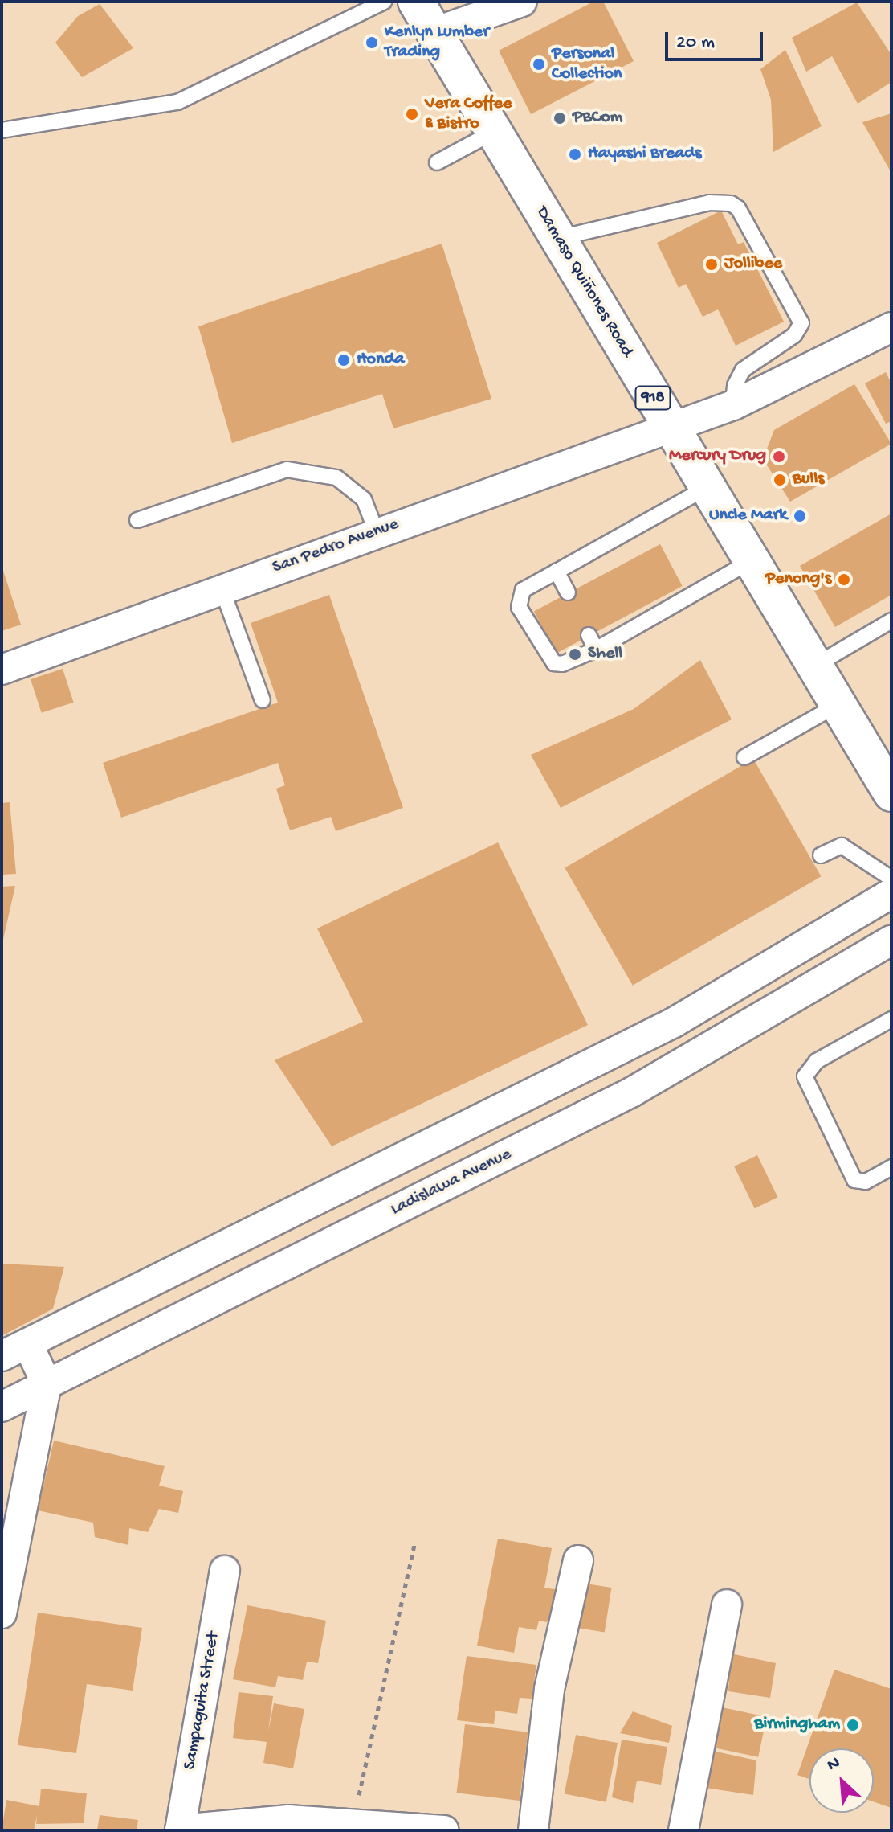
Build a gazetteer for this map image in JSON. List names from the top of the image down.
{
  "streets": {
    "main road": ["Damaso Quiñones Road", "918"],
    "street": ["San Pedro Avenue", "Ladislawa Avenue", "Sampaguita Street"]
  },
  "crossings": [
    ["Damaso Quiñones Road", "San Pedro Avenue"]
  ],
  "places": [
    "Kenlyn Lumber Trading",
    "Personal Collection",
    "Vera Coffee & Bistro",
    "PBCom",
    "Hayashi Breads",
    "Jollibee",
    "Honda",
    "Mercury Drug",
    "Bulls",
    "Uncle Mark",
    "Penong's",
    "Shell",
    "Birmingham"
  ],
  "scale_bar": "20 m",
  "north": "top left"
}
